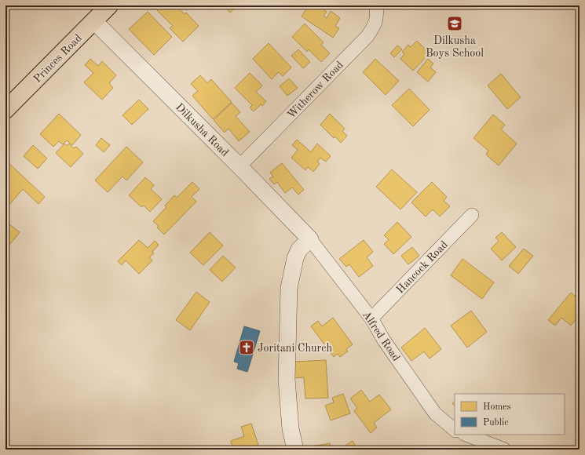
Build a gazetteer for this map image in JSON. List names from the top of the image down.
{
  "streets": {
    "main road": ["Princes Road"],
    "street": [
      "Witherow Road",
      "Dilkusha Road",
      "Hancock Road",
      "Alfred Road"
    ]
  },
  "crossings": [
    ["Princes Road", "Dilkusha Road"],
    ["Witherow Road", "Dilkusha Road"],
    ["Dilkusha Road", "Alfred Road"],
    ["Hancock Road", "Alfred Road"]
  ],
  "places": {
    "school or university": ["Dilkusha Boys School"],
    "church": ["Joritani Church"]
  },
  "legend": ["Homes", "Public"]
}
